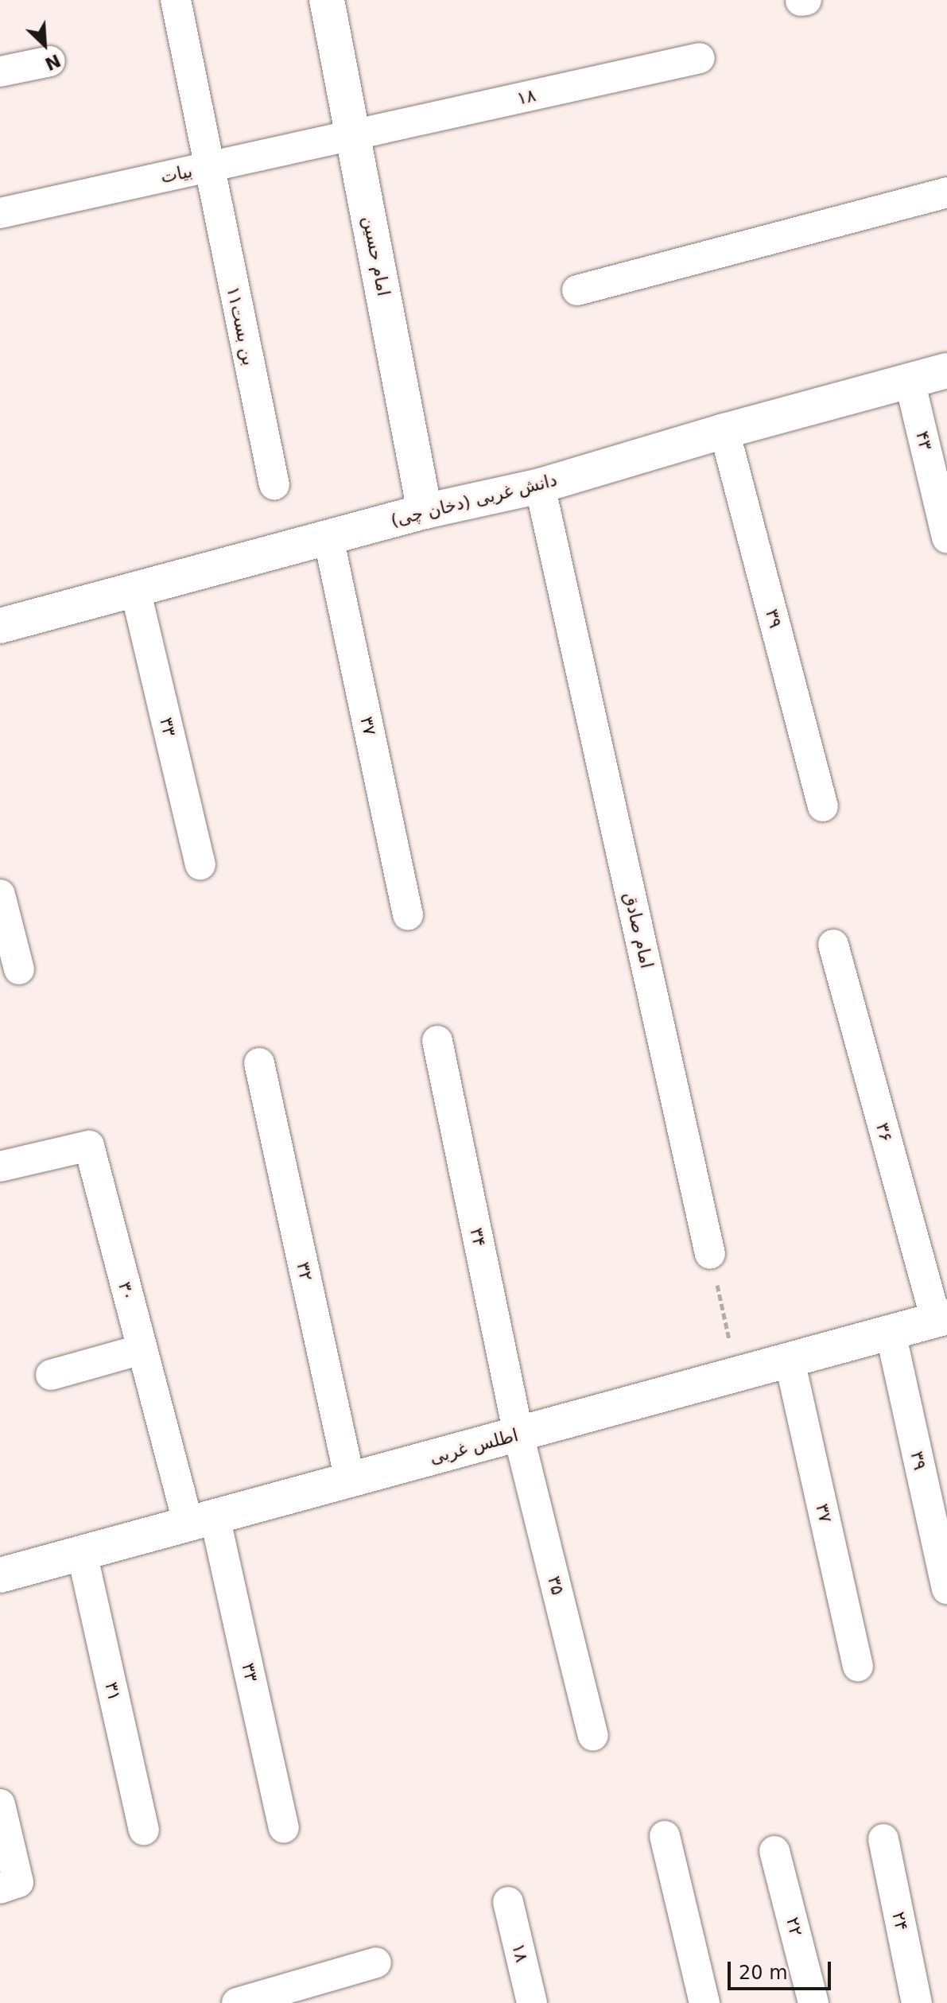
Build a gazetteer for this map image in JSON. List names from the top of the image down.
{
  "streets": {
    "street": [
      "۱۸",
      "بیات",
      "امام حسین",
      "بن بست۱۱",
      "۴۳",
      "دانش غربی (دخان چی)",
      "۳۹",
      "۳۷",
      "۳۳",
      "امام صادق",
      "۳۶",
      "۳۴",
      "۳۲",
      "۳۰",
      "اطلس غربی",
      "۳۵",
      "۳۱",
      "۲۴",
      "۲۲"
    ]
  },
  "crossings": [
    ["۱۸", "بیات"],
    ["۱۸", "امام حسین"],
    ["بیات", "امام حسین"],
    ["بیات", "بن بست۱۱"],
    ["امام حسین", "دانش غربی (دخان چی)"],
    ["۴۳", "دانش غربی (دخان چی)"],
    ["دانش غربی (دخان چی)", "۳۹"],
    ["دانش غربی (دخان چی)", "۳۷"],
    ["دانش غربی (دخان چی)", "۳۳"],
    ["دانش غربی (دخان چی)", "امام صادق"],
    ["۳۹", "اطلس غربی"],
    ["۳۷", "اطلس غربی"],
    ["۳۳", "۳۰"],
    ["۳۳", "اطلس غربی"],
    ["۳۶", "اطلس غربی"],
    ["۳۴", "اطلس غربی"],
    ["۳۴", "۳۵"],
    ["۳۲", "اطلس غربی"],
    ["۳۰", "اطلس غربی"],
    ["اطلس غربی", "۳۵"],
    ["اطلس غربی", "۳۱"]
  ],
  "scale_bar": "20 m",
  "north": "bottom right"
}
